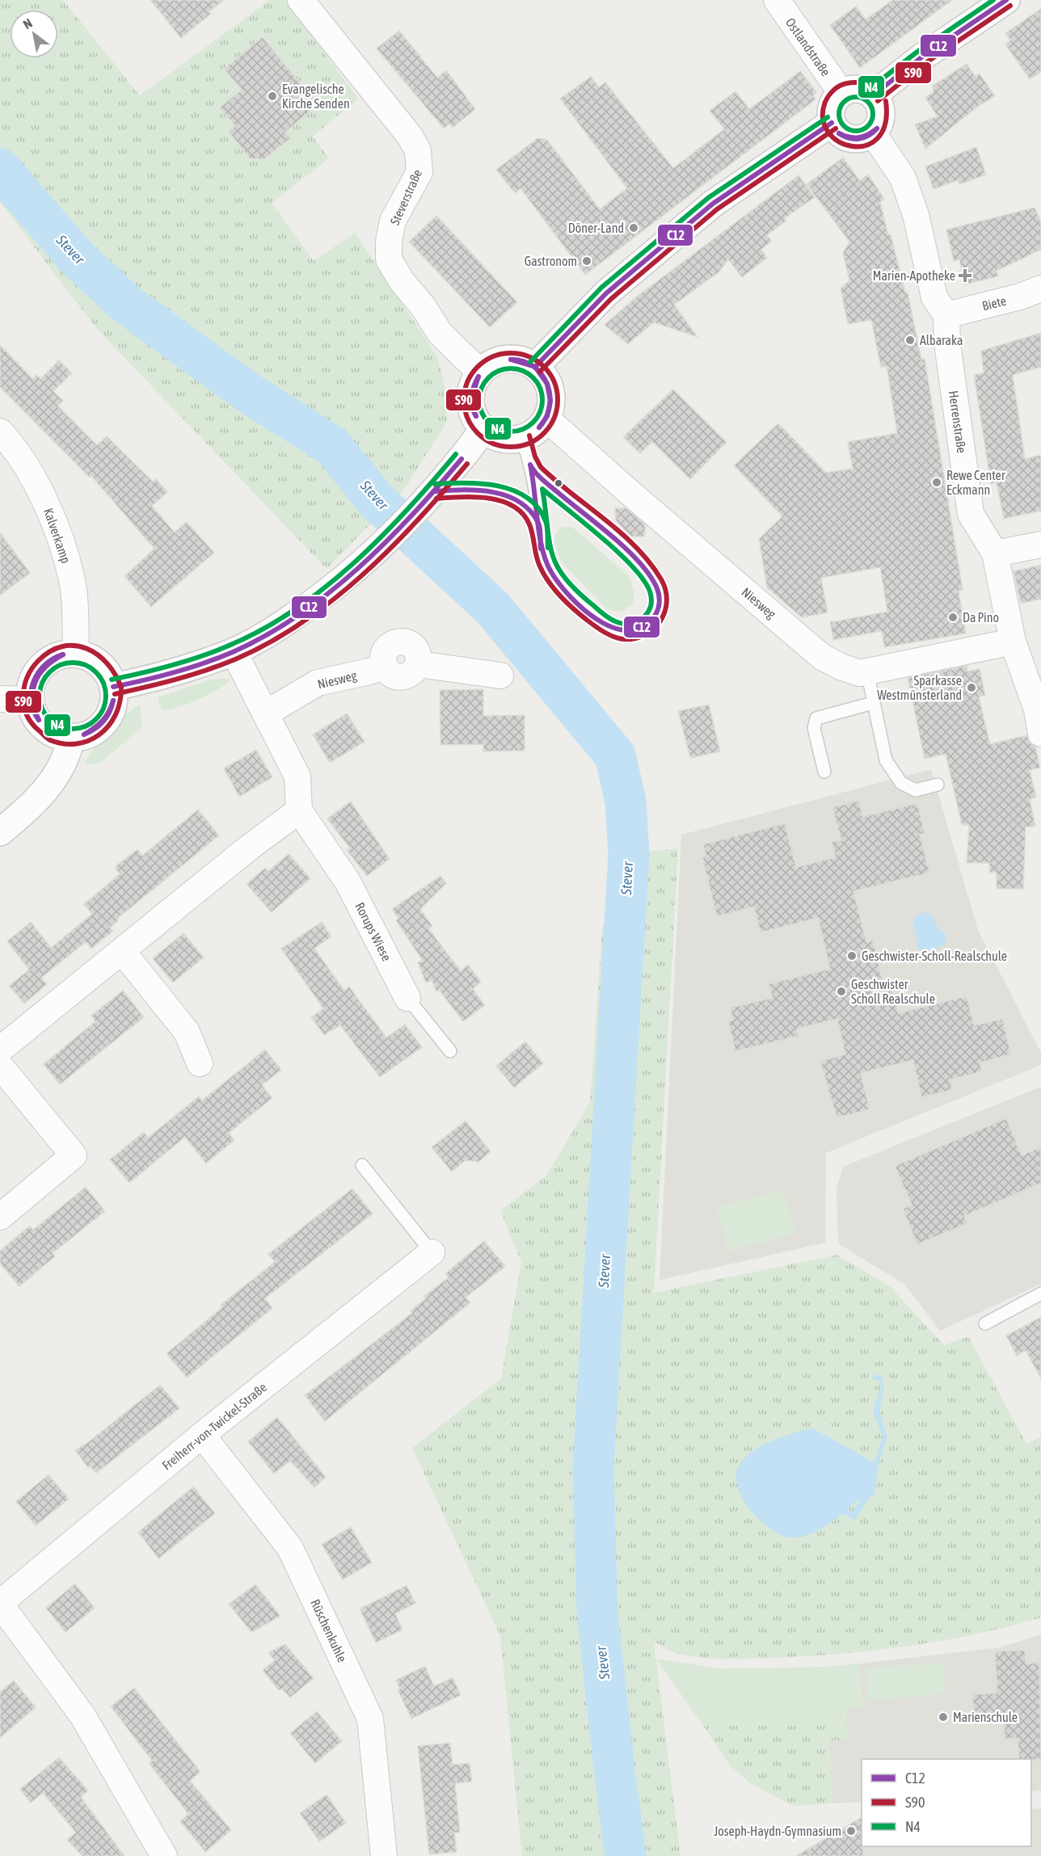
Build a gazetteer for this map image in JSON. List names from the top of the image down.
{
  "streets": {
    "street": [
      "Ostlandstraße",
      "Steverstraße",
      "Biete",
      "Herrenstraße",
      "Kalverkamp",
      "Niesweg",
      "Rorups Wiese",
      "Freiherr-von-Twickel-Straße",
      "Rüschenkuhle"
    ]
  },
  "crossings": [
    ["Steverstraße", "Niesweg"],
    ["Biete", "Herrenstraße"],
    ["Herrenstraße", "Niesweg"],
    ["Freiherr-von-Twickel-Straße", "Rüschenkuhle"]
  ],
  "water": ["Stever"],
  "places": {
    "other": [
      "Evangelische Kirche Senden",
      "Döner-Land",
      "Gastronom",
      "Albaraka",
      "Rewe Center Eckmann",
      "Da Pino",
      "Sparkasse Westmünsterland",
      "Geschwister-Scholl-Realschule",
      "Geschwister Scholl Realschule",
      "Marienschule",
      "Joseph-Haydn-Gymnasium"
    ],
    "health": ["Marien-Apotheke"]
  },
  "lines": ["transit line C12", "transit line N4", "transit line S90"],
  "legend": ["C12", "S90", "N4"],
  "north": "top left"
}
